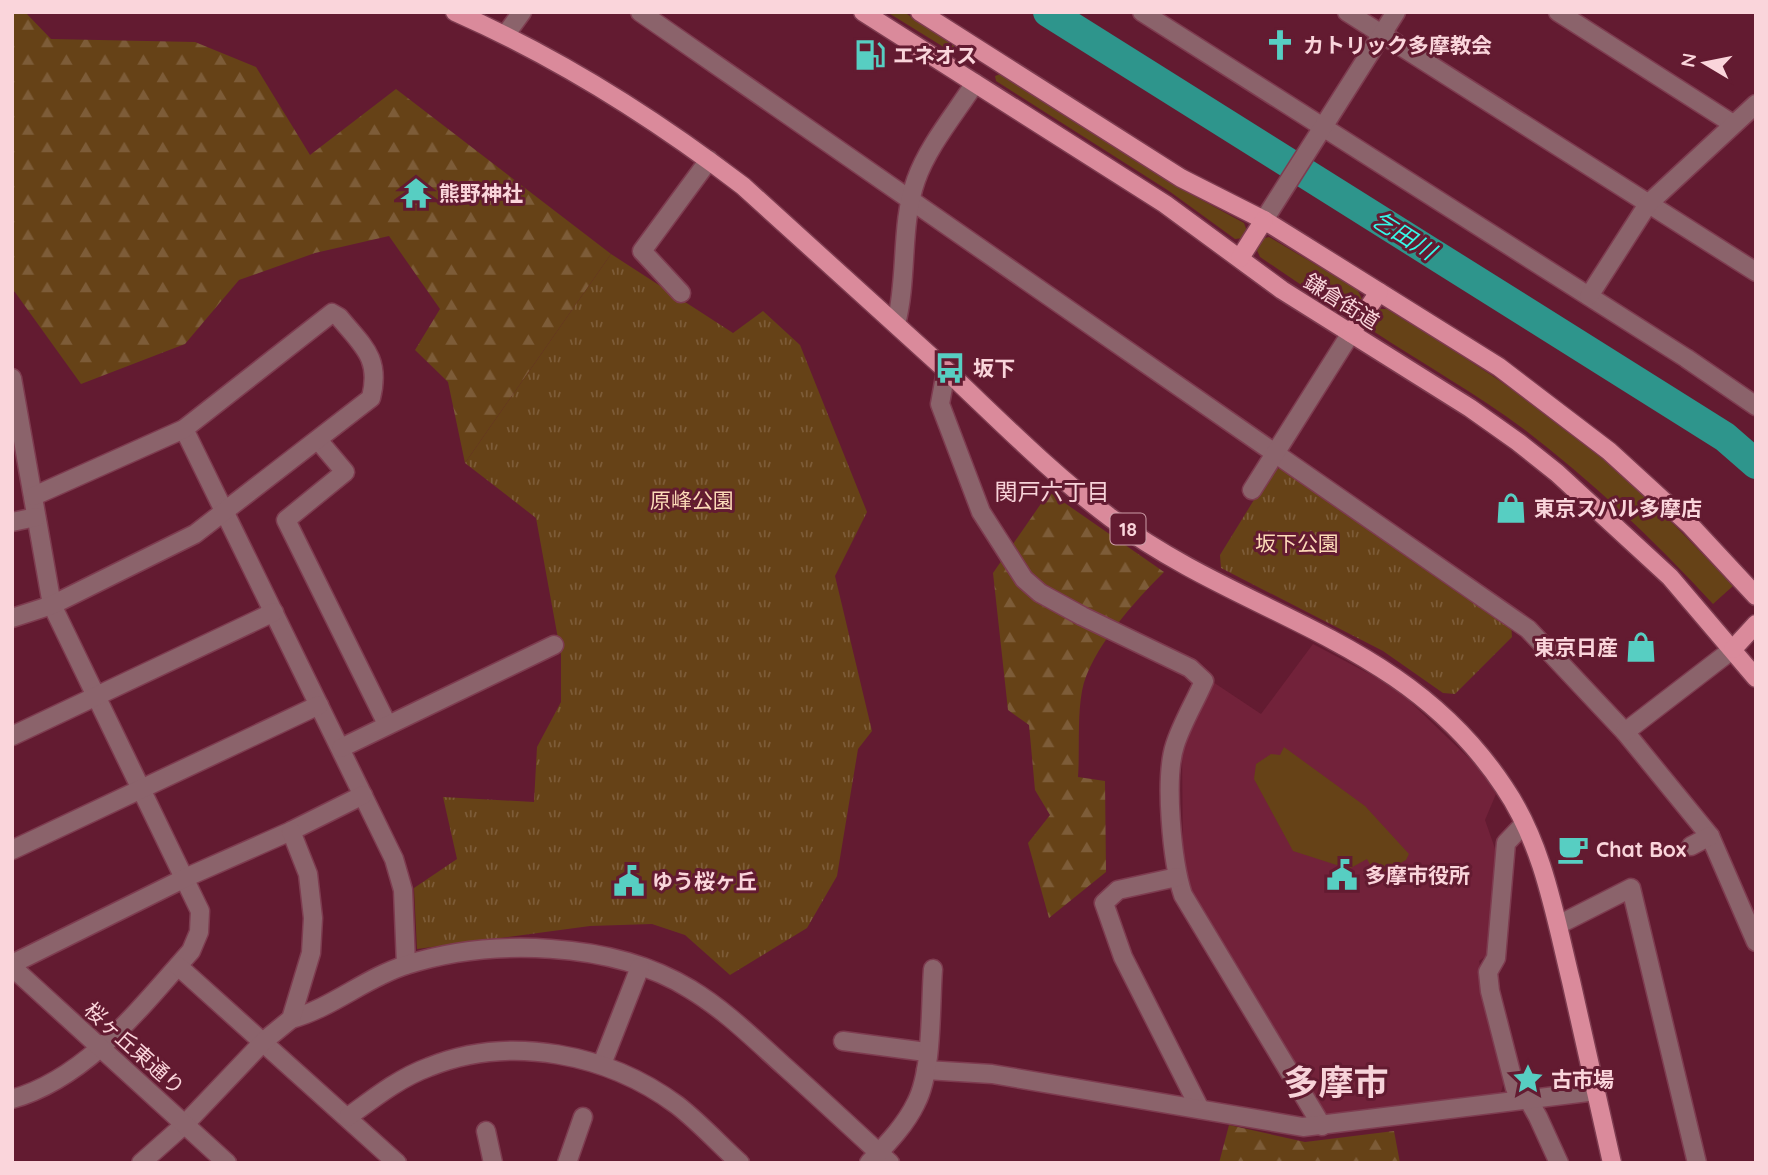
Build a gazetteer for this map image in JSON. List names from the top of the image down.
{
  "streets": {
    "main road": ["鎌倉街道", "18"],
    "street": ["桜ヶ丘東通り"]
  },
  "districts": ["関戸六丁目", "多摩市"],
  "water": ["乞田川"],
  "parks": ["原峰公園", "坂下公園"],
  "places": {
    "church": ["カトリック多摩教会"],
    "fuel station": ["エネオス"],
    "temple": ["熊野神社"],
    "bus stop": ["坂下"],
    "shop": ["東京スバル多摩店", "東京日産"],
    "cafe": ["Chat Box"],
    "public building": ["多摩市役所", "ゆう桜ヶ丘"],
    "place": ["古市場"]
  },
  "north": "left"
}
